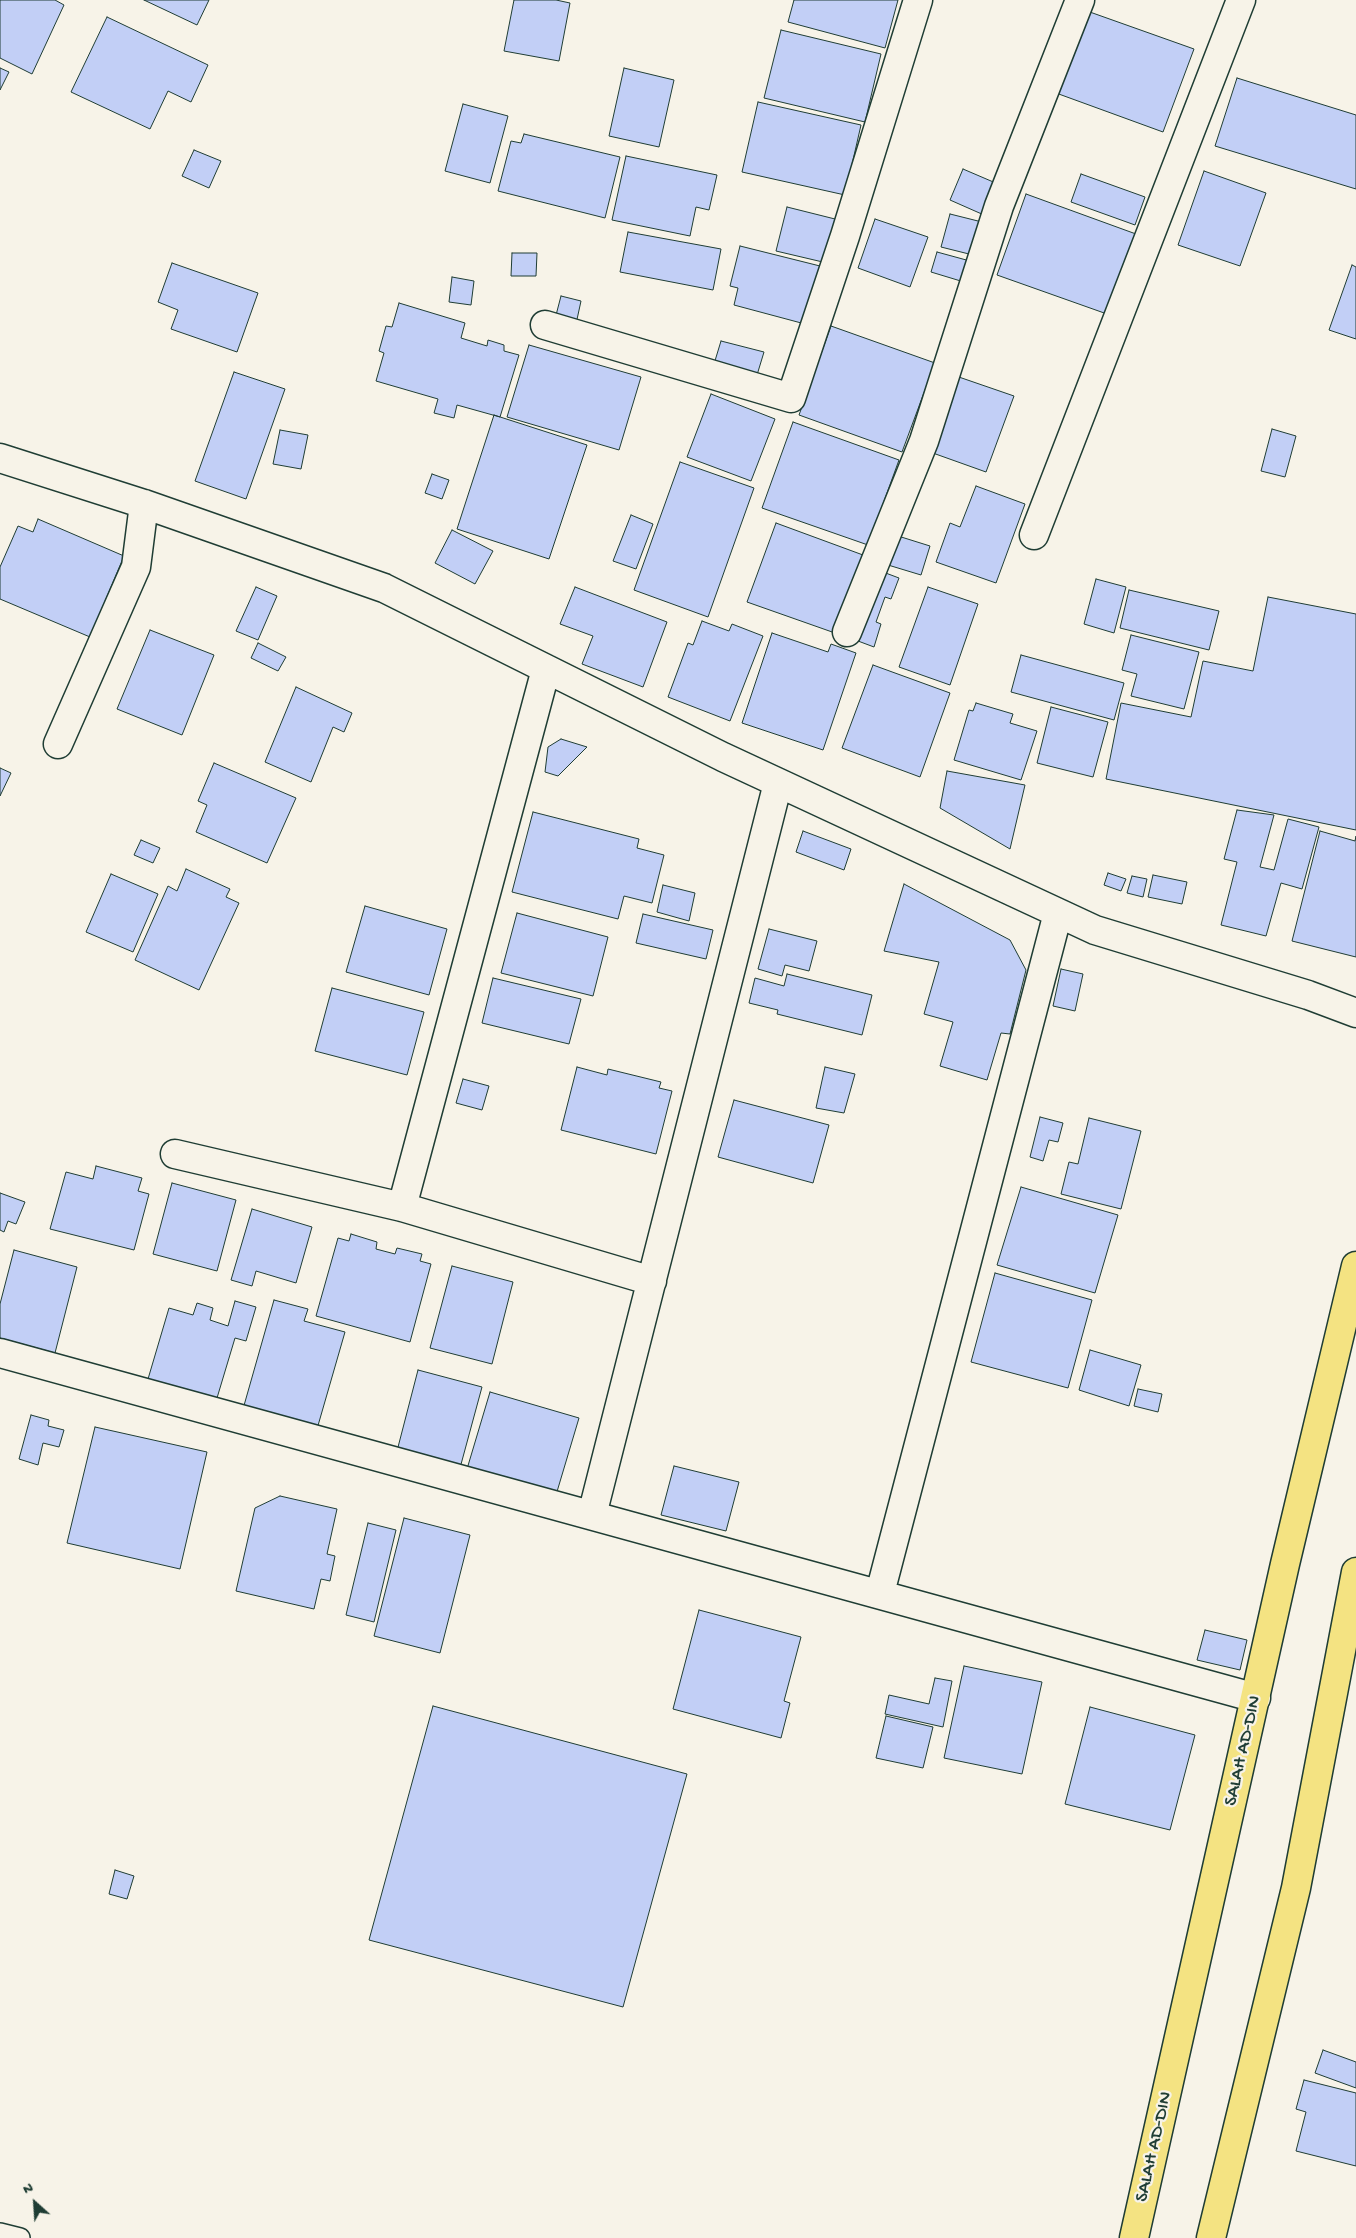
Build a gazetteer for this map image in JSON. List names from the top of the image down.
{
  "streets": {
    "highway": ["SALAH AD-DIN"]
  },
  "north": "top left"
}
